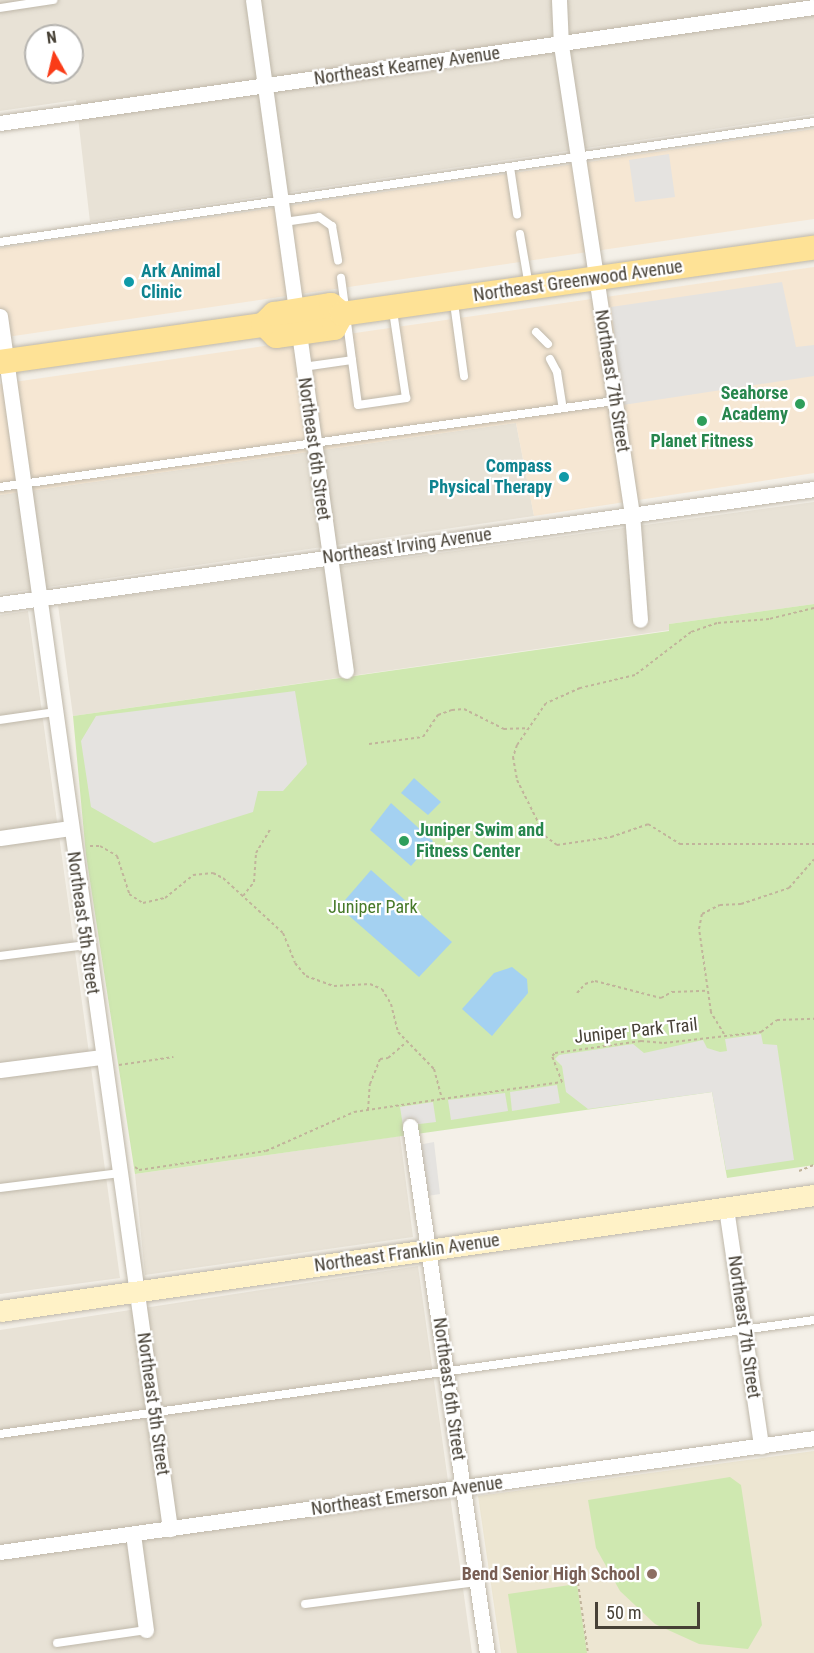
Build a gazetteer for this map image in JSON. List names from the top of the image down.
{
  "streets": {
    "main road": ["Northeast Greenwood Avenue"],
    "street": [
      "Northeast Kearney Avenue",
      "Northeast 7th Street",
      "Northeast 6th Street",
      "Northeast Irving Avenue",
      "Northeast 5th Street",
      "Northeast Franklin Avenue",
      "Northeast Emerson Avenue"
    ],
    "path": ["Juniper Park Trail"]
  },
  "crossings": [
    ["Northeast Kearney Avenue", "Northeast 7th Street"],
    ["Northeast Kearney Avenue", "Northeast 6th Street"],
    ["Northeast Greenwood Avenue", "Northeast 7th Street"],
    ["Northeast Greenwood Avenue", "Northeast 6th Street"],
    ["Northeast Greenwood Avenue", "Northeast 5th Street"],
    ["Northeast 7th Street", "Northeast Irving Avenue"],
    ["Northeast 7th Street", "Northeast Franklin Avenue"],
    ["Northeast 7th Street", "Northeast Emerson Avenue"],
    ["Northeast 6th Street", "Northeast Irving Avenue"],
    ["Northeast 6th Street", "Northeast Franklin Avenue"],
    ["Northeast 6th Street", "Northeast Emerson Avenue"],
    ["Northeast Irving Avenue", "Northeast 5th Street"],
    ["Northeast 5th Street", "Northeast Franklin Avenue"],
    ["Northeast 5th Street", "Northeast Emerson Avenue"]
  ],
  "parks": ["Juniper Park"],
  "places": [
    "Ark Animal Clinic",
    "Seahorse Academy",
    "Planet Fitness",
    "Compass Physical Therapy",
    "Juniper Swim and Fitness Center",
    "Bend Senior High School"
  ],
  "scale_bar": "50 m",
  "north": "top"
}
